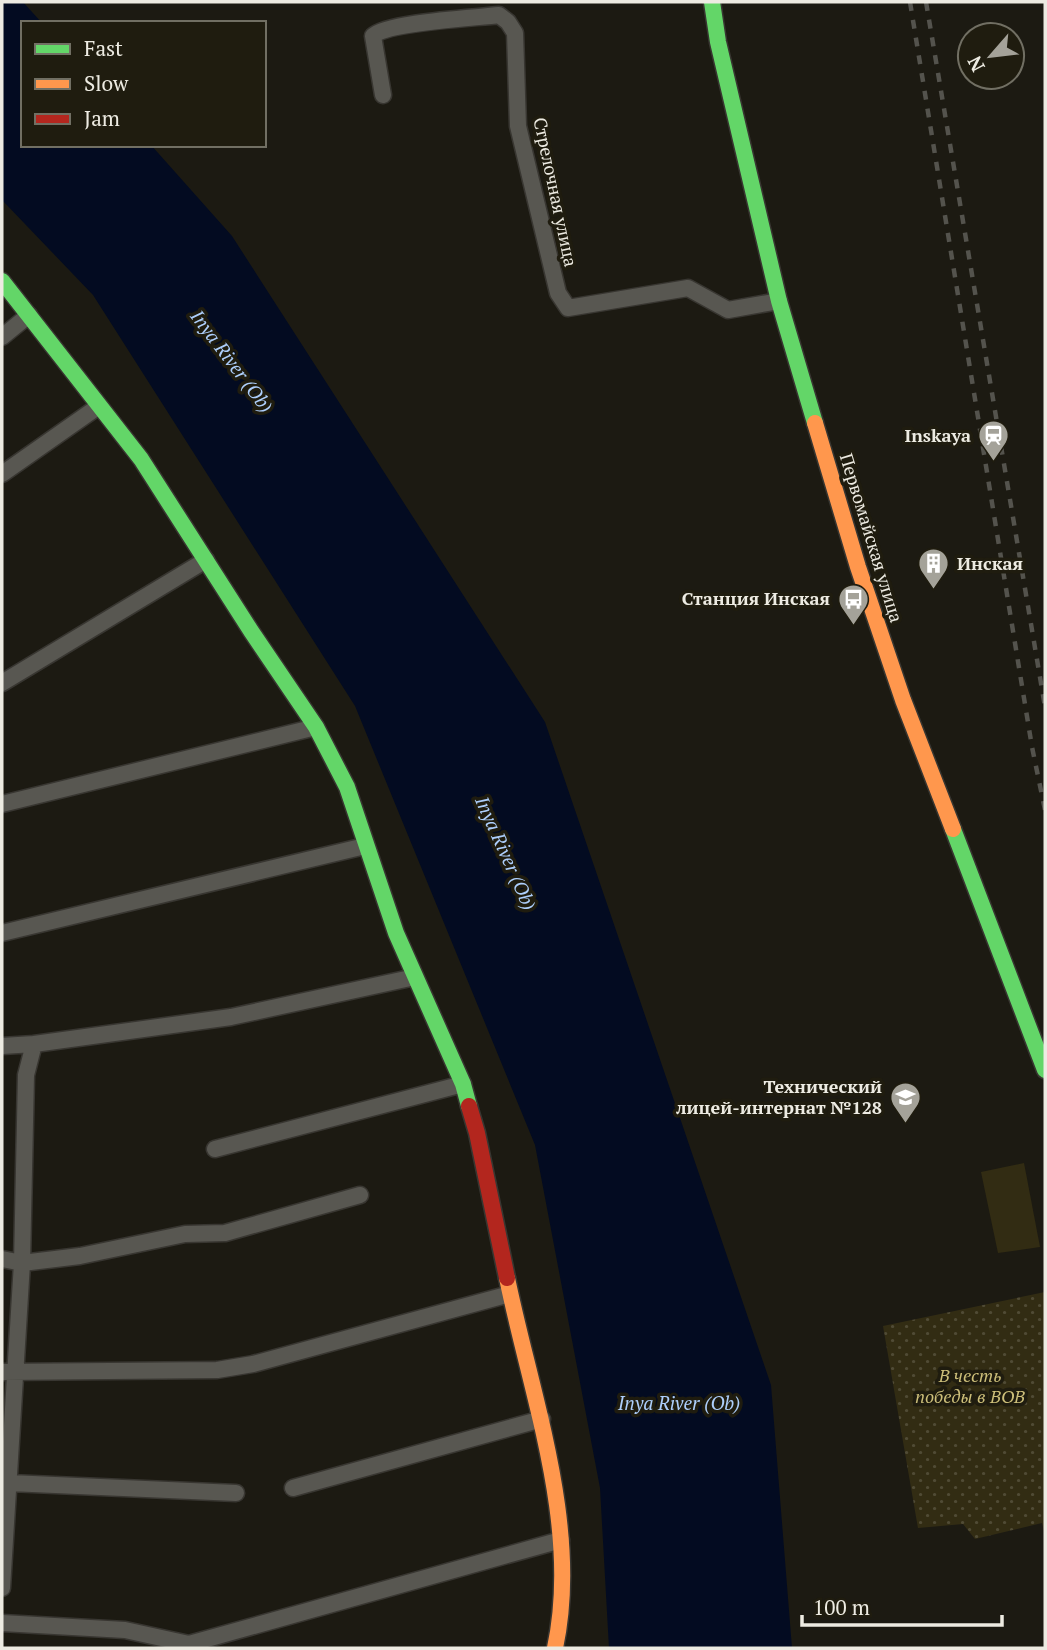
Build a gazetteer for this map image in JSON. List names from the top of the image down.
{
  "streets": {
    "street": ["Стрелочная улица", "Первомайская улица"]
  },
  "crossings": [
    ["Стрелочная улица", "Первомайская улица"]
  ],
  "water": ["Inya River (Ob)"],
  "parks": ["В честь победы в ВОВ"],
  "places": {
    "station": ["Inskaya"],
    "building": ["Инская"],
    "bus stop": ["Станция Инская"],
    "school or university": ["Технический лицей-интернат №128"]
  },
  "legend": ["Fast", "Slow", "Jam"],
  "scale_bar": "100 m",
  "north": "bottom left"
}
